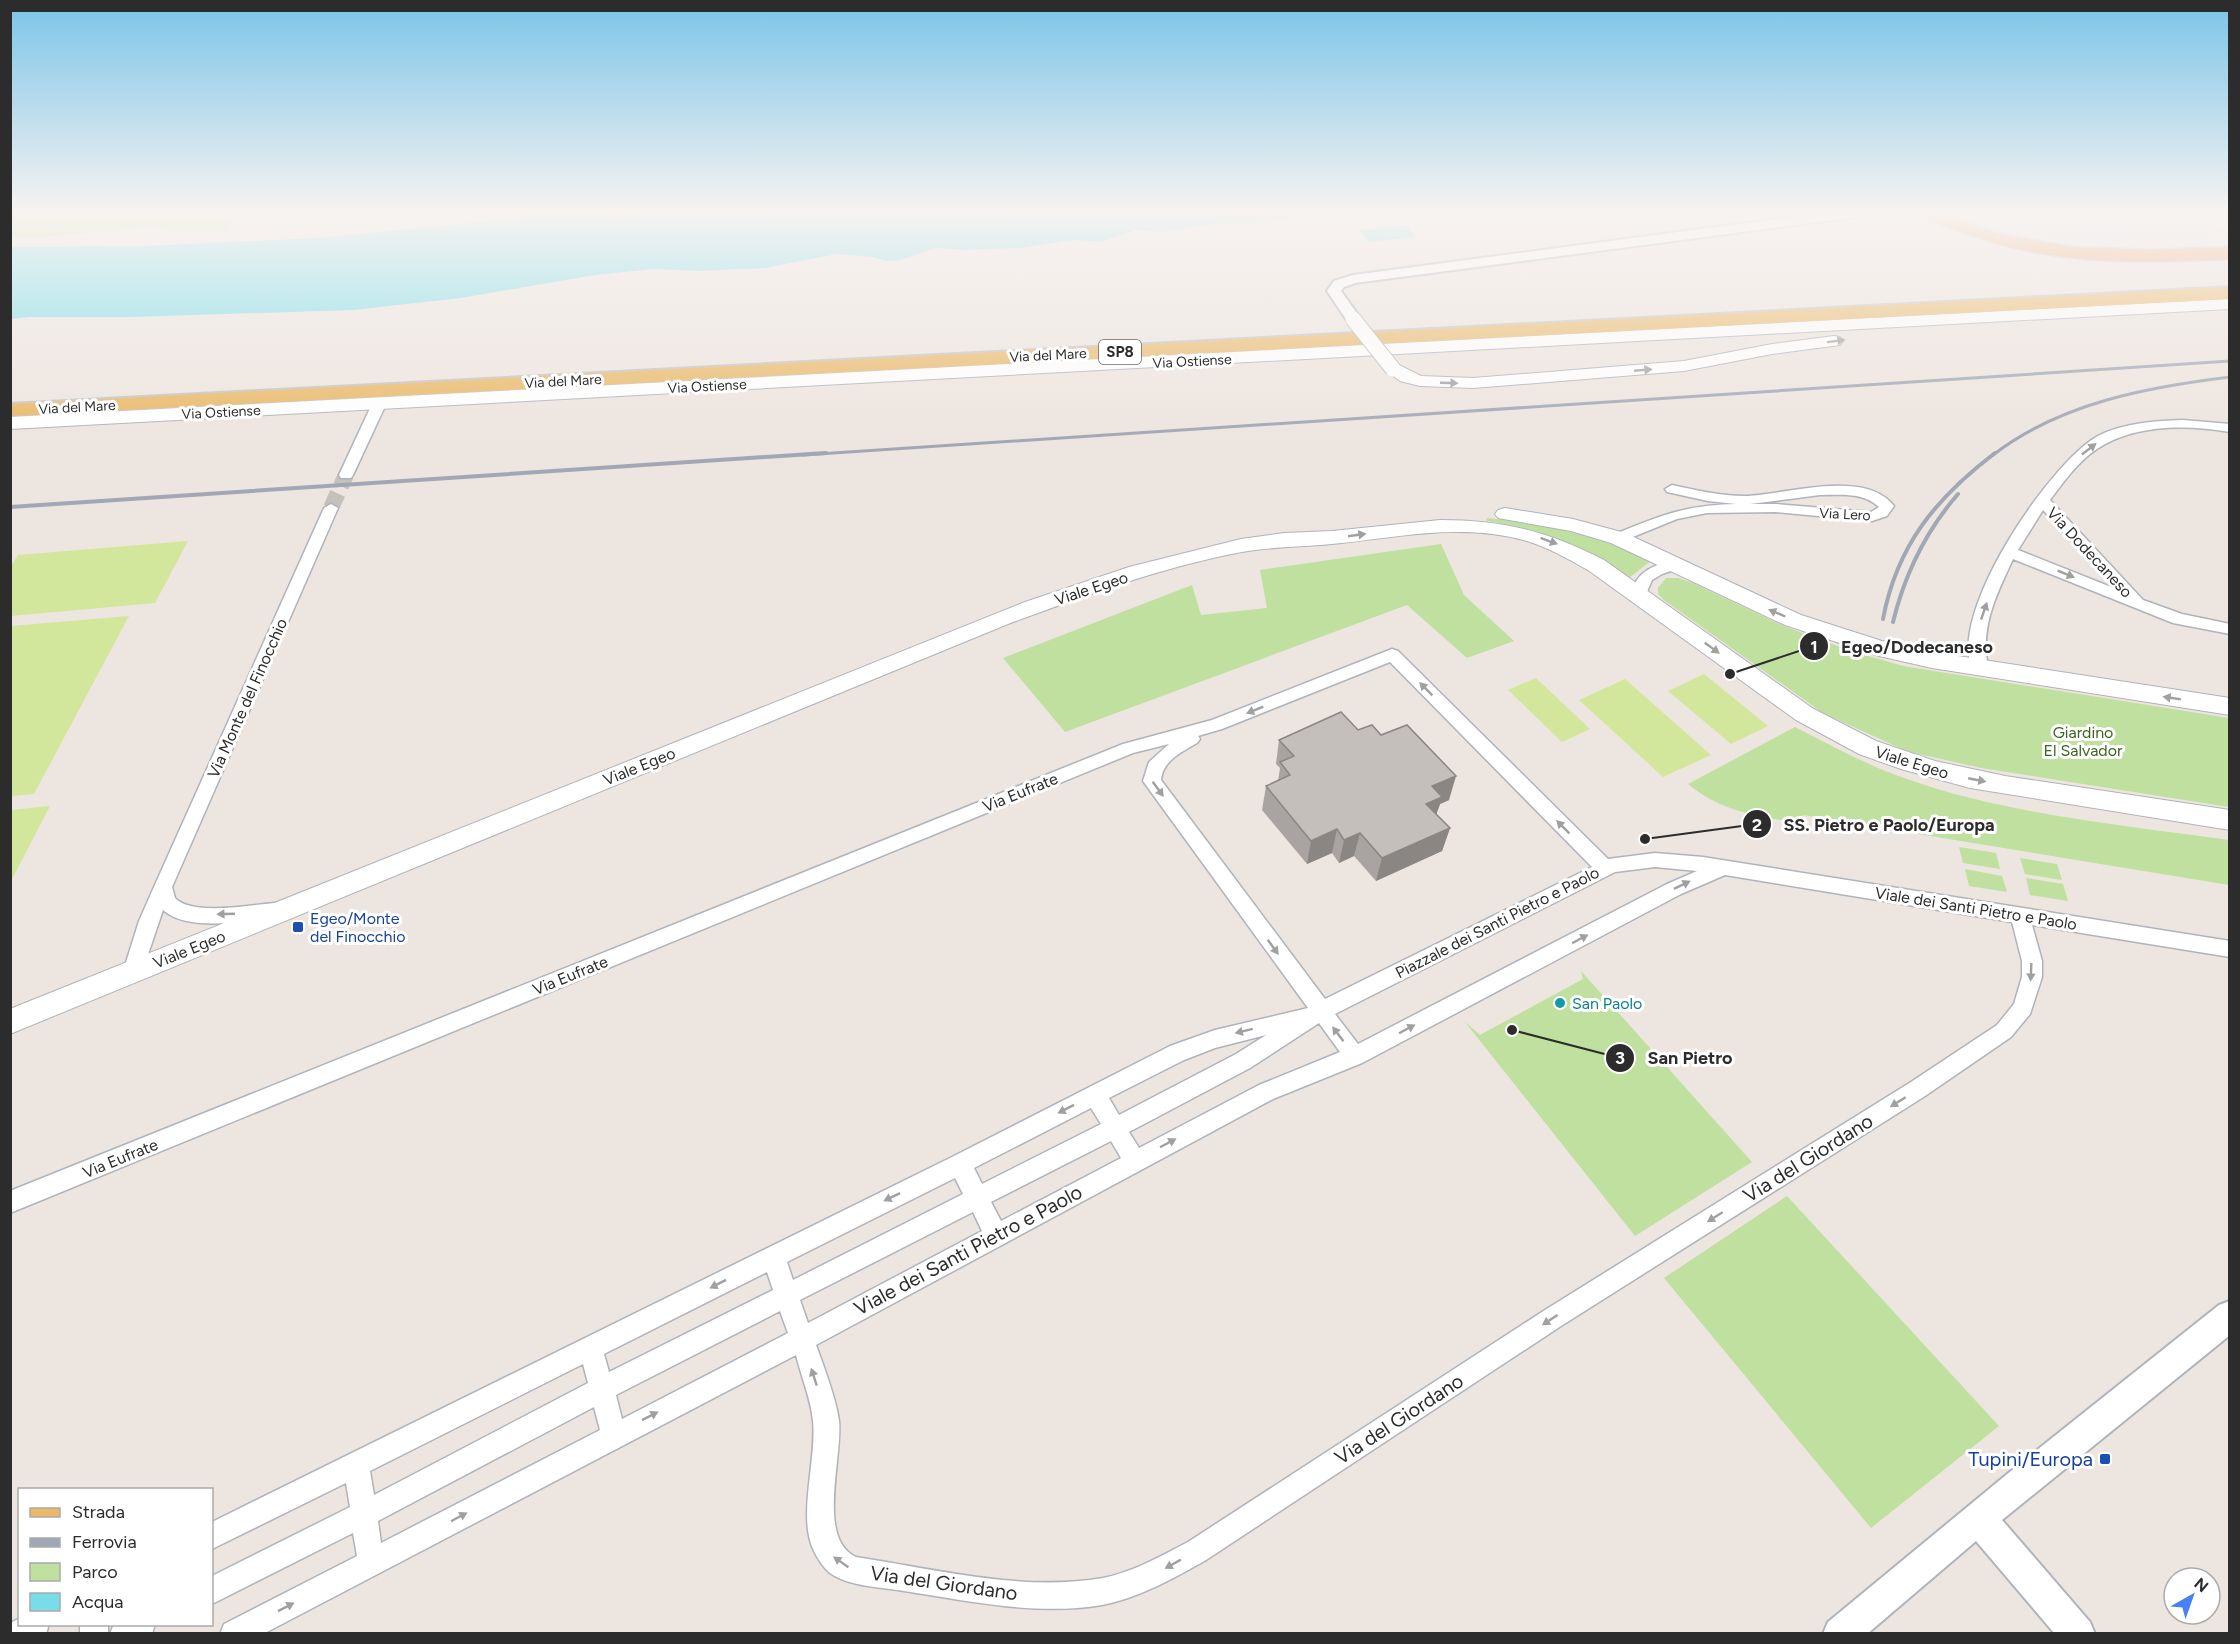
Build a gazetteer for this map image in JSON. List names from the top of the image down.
{
  "streets": {
    "main road": [
      "SP8",
      "Via del Mare",
      "Via Ostiense",
      "Viale Egeo"
    ],
    "street": [
      "Via Lero",
      "Via Dodecaneso",
      "Via Monte del Finocchio",
      "Via Eufrate",
      "Viale dei Santi Pietro e Paolo",
      "Piazzale dei Santi Pietro e Paolo",
      "Via del Giordano"
    ]
  },
  "crossings": [
    ["Via Lero", "Viale Egeo"],
    ["Via Dodecaneso", "Viale Egeo"],
    ["Viale Egeo", "Via Monte del Finocchio"],
    ["Via Eufrate", "Piazzale dei Santi Pietro e Paolo"],
    ["Viale dei Santi Pietro e Paolo", "Piazzale dei Santi Pietro e Paolo"],
    ["Viale dei Santi Pietro e Paolo", "Via del Giordano"]
  ],
  "parks": ["Giardino El Salvador"],
  "places": {
    "other": [
      "Egeo/Dodecaneso",
      "SS. Pietro e Paolo/Europa",
      "San Paolo",
      "San Pietro"
    ],
    "transit": ["Egeo/Monte del Finocchio", "Tupini/Europa"]
  },
  "legend": [
    "Strada",
    "Ferrovia",
    "Parco",
    "Acqua"
  ],
  "north": "top right"
}
